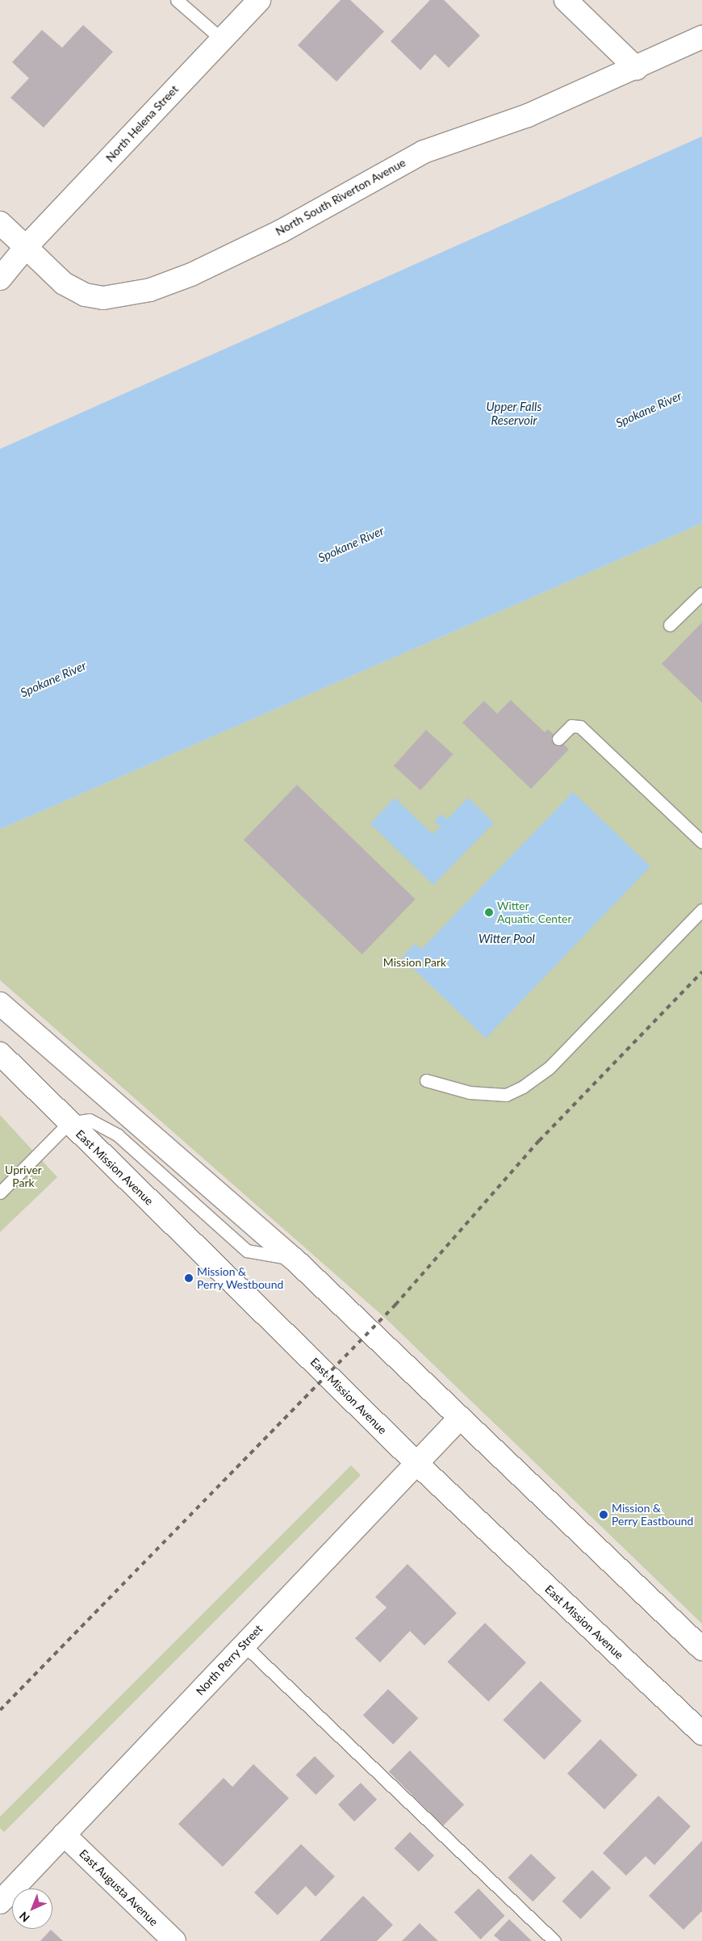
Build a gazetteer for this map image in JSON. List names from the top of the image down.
{
  "streets": {
    "main road": [
      "North Helena Street",
      "North South Riverton Avenue",
      "East Mission Avenue",
      "North Perry Street",
      "East Augusta Avenue"
    ]
  },
  "crossings": [
    ["North Helena Street", "North South Riverton Avenue"],
    ["East Mission Avenue", "North Perry Street"],
    ["North Perry Street", "East Augusta Avenue"]
  ],
  "water": ["Upper Falls Reservoir", "Spokane River", "Witter Pool"],
  "parks": ["Mission Park", "Upriver Park"],
  "places": ["Witter Aquatic Center", "Mission & Perry Westbound", "Mission & Perry Eastbound"],
  "north": "bottom left"
}
